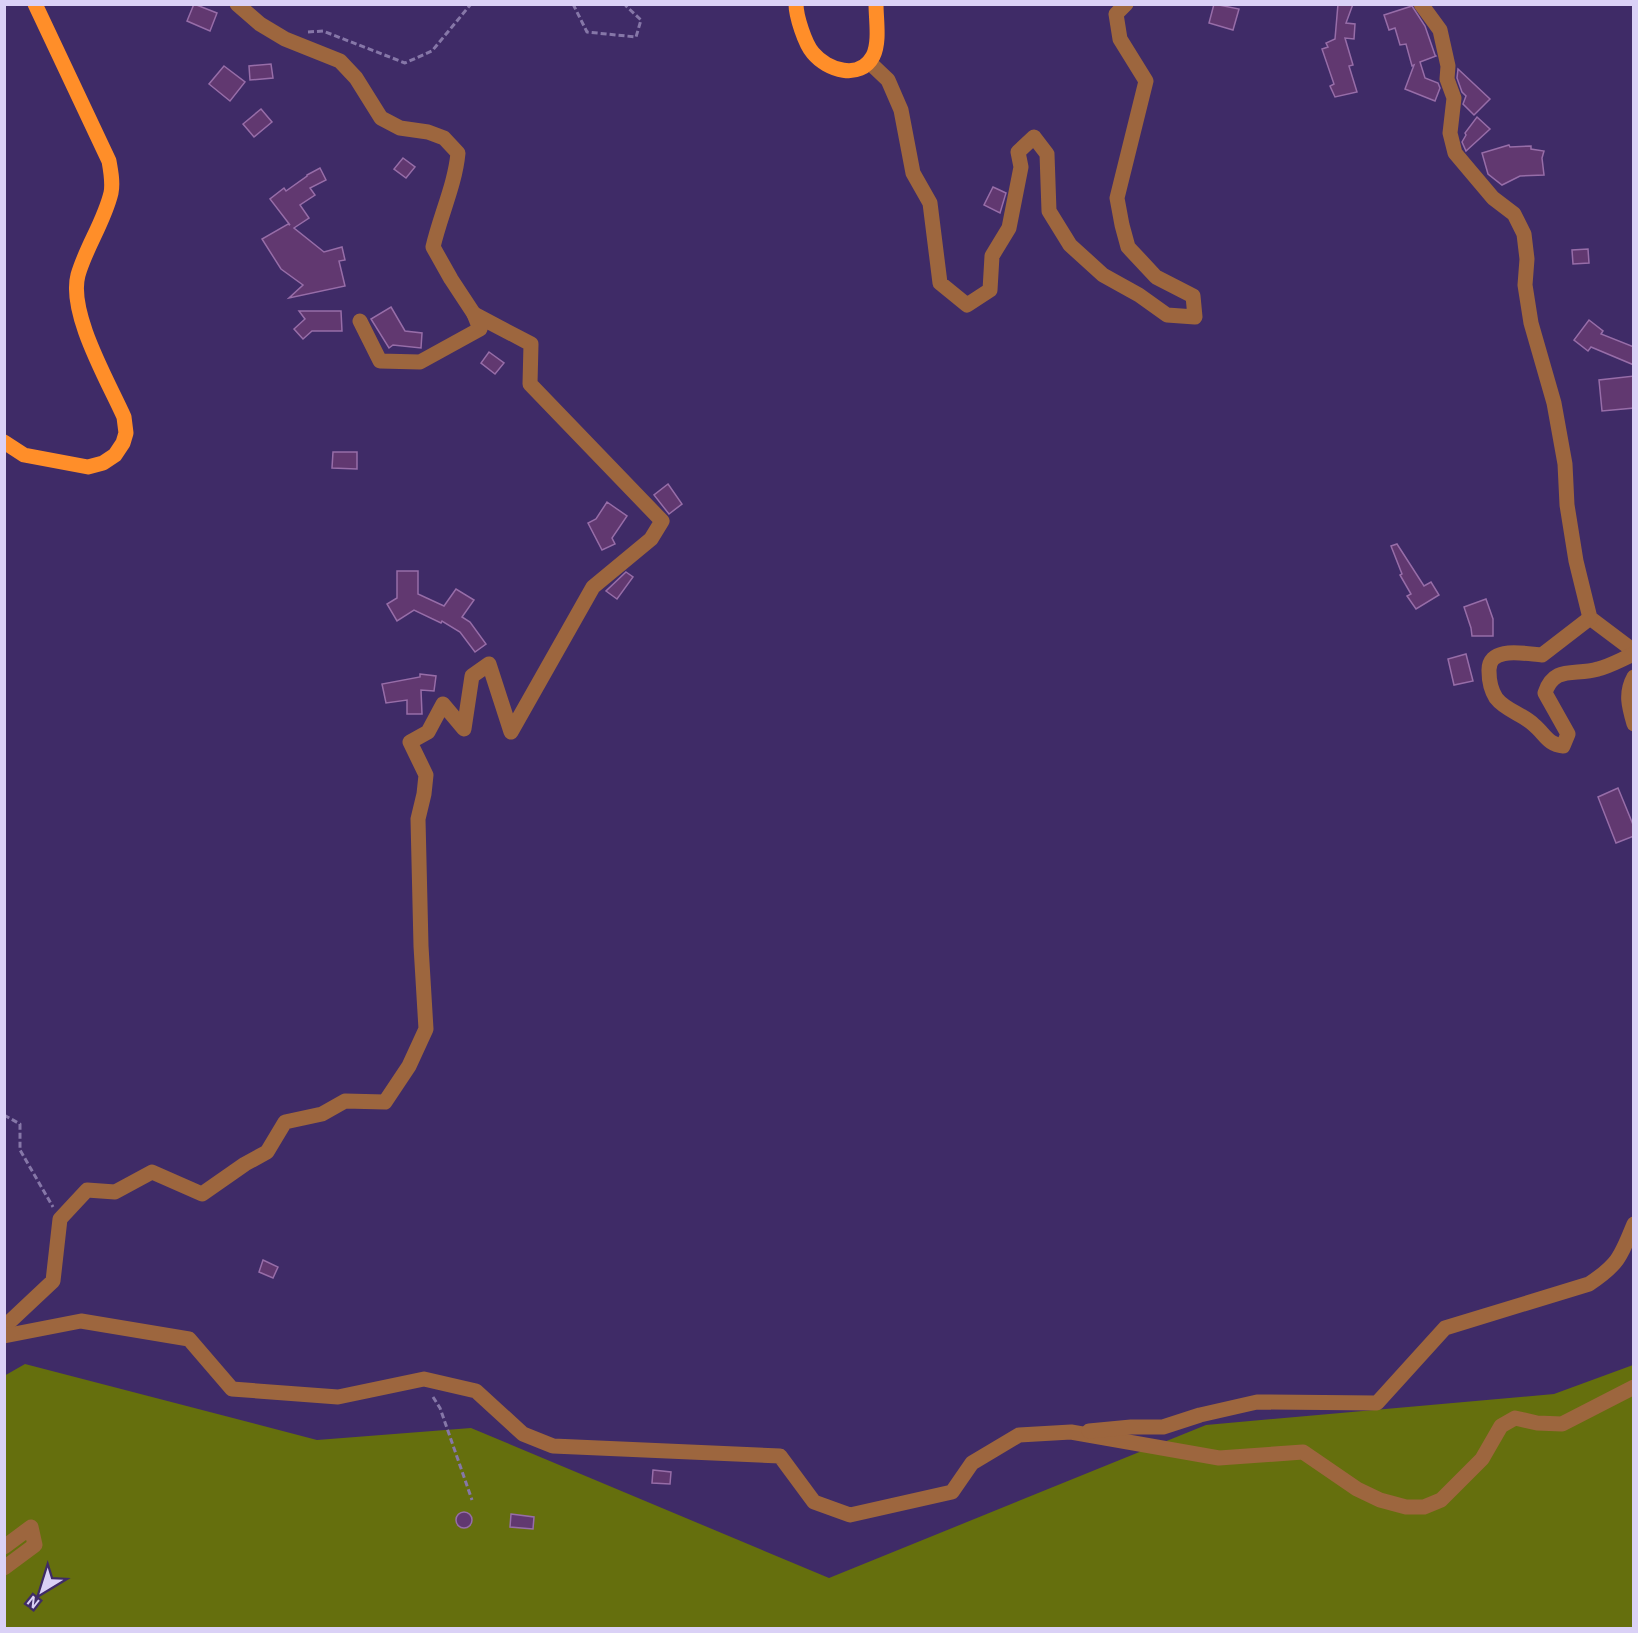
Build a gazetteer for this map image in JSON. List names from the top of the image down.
{
  "north": "bottom left"
}
